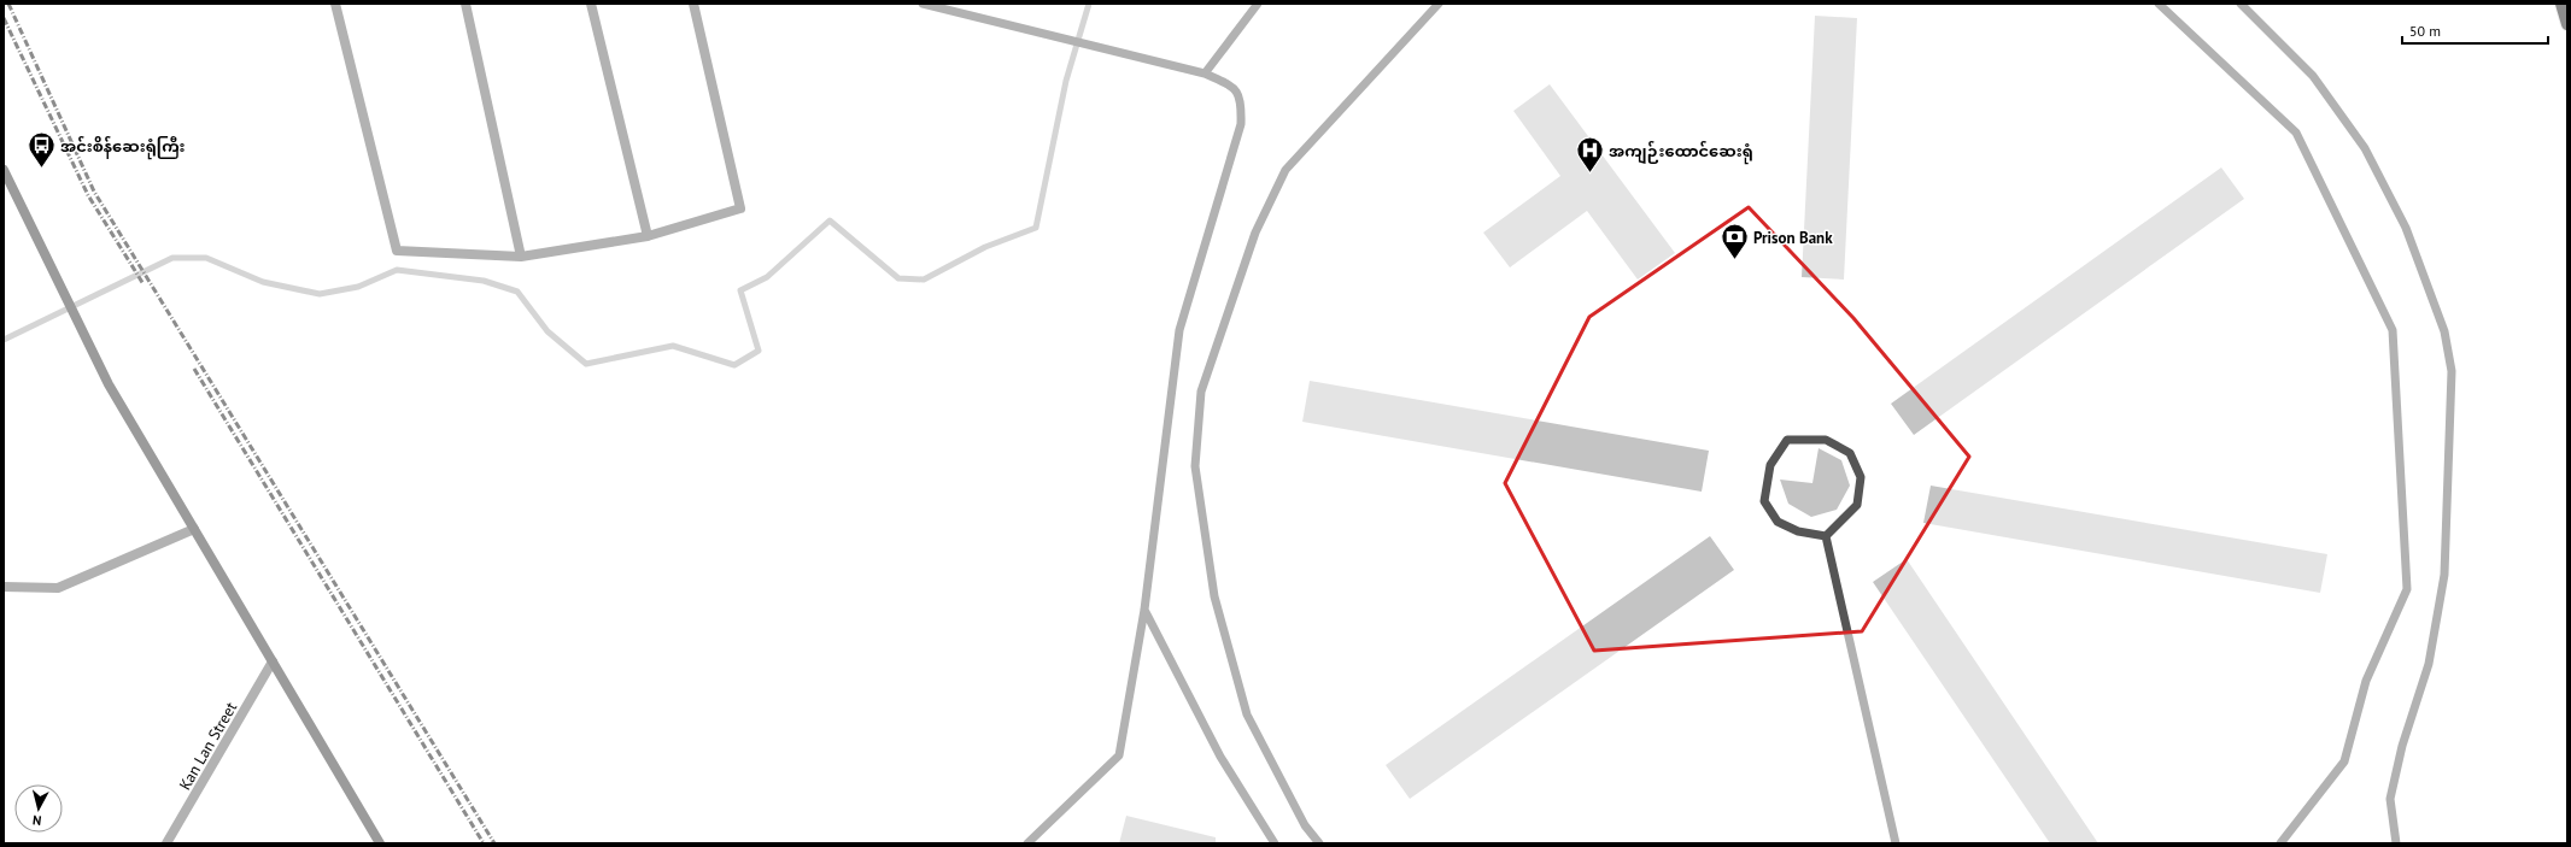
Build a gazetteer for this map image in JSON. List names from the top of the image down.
{
  "streets": {
    "street": ["Kan Lan Street"]
  },
  "places": {
    "bus stop": ["အင်းစိန်ဆေးရုံကြီး"],
    "hospital": ["အကျဉ်းထောင်ဆေးရုံ"],
    "bank": ["Prison Bank"]
  },
  "scale_bar": "50 m",
  "north": "bottom"
}
